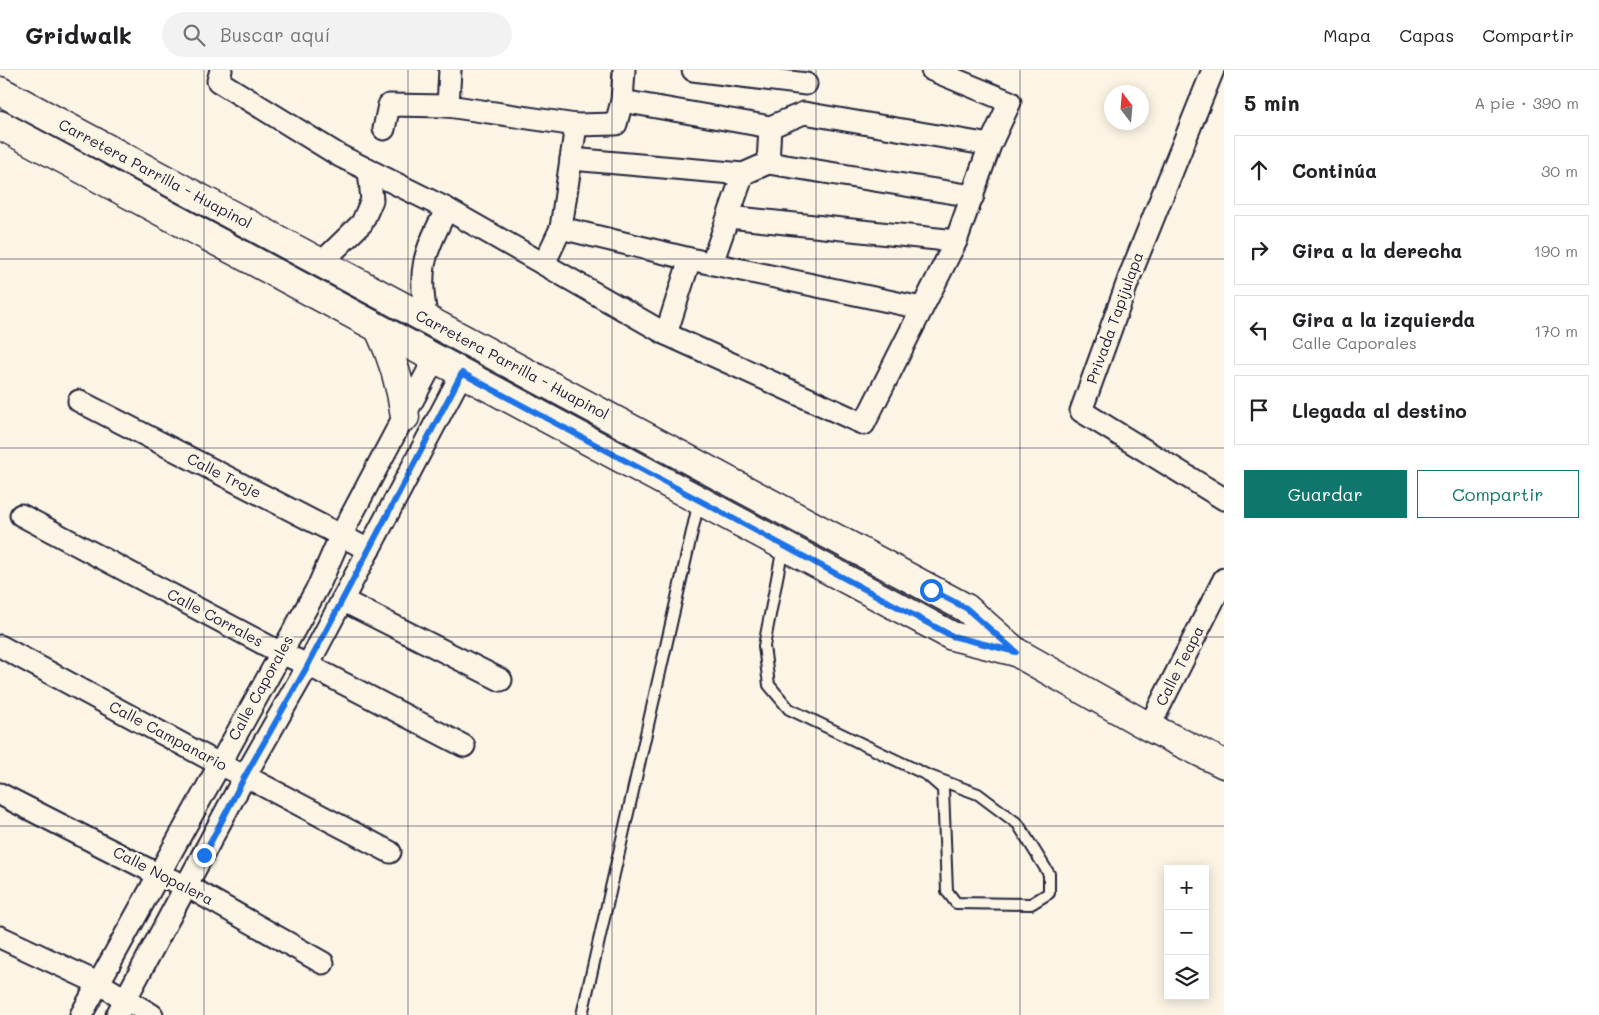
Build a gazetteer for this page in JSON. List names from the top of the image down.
{
  "streets": {
    "main road": ["Carretera Parrilla - Huapinol"],
    "street": [
      "Privada Tapijulapa",
      "Calle Troje",
      "Calle Corrales",
      "Calle Teapa",
      "Calle Caporales",
      "Calle Campanario",
      "Calle Nopalera"
    ]
  },
  "crossings": [
    ["Carretera Parrilla - Huapinol", "Calle Teapa"],
    ["Carretera Parrilla - Huapinol", "Calle Caporales"],
    ["Calle Troje", "Calle Caporales"],
    ["Calle Corrales", "Calle Caporales"],
    ["Calle Caporales", "Calle Campanario"],
    ["Calle Caporales", "Calle Nopalera"]
  ],
  "north": "top",
  "page": {
    "header": "Gridwalk",
    "search": "Buscar aquí",
    "nav": ["Mapa", "Capas", "Compartir"],
    "heading": ["5 min", "A pie · 390 m"],
    "list": [
      ["Continúa", "30 m"],
      ["Gira a la derecha", "190 m"],
      ["Gira a la izquierda", "Calle Caporales", "170 m"],
      "Llegada al destino"
    ],
    "buttons": ["Guardar", "Compartir"],
    "map_buttons": ["+", "−"]
  }
}
